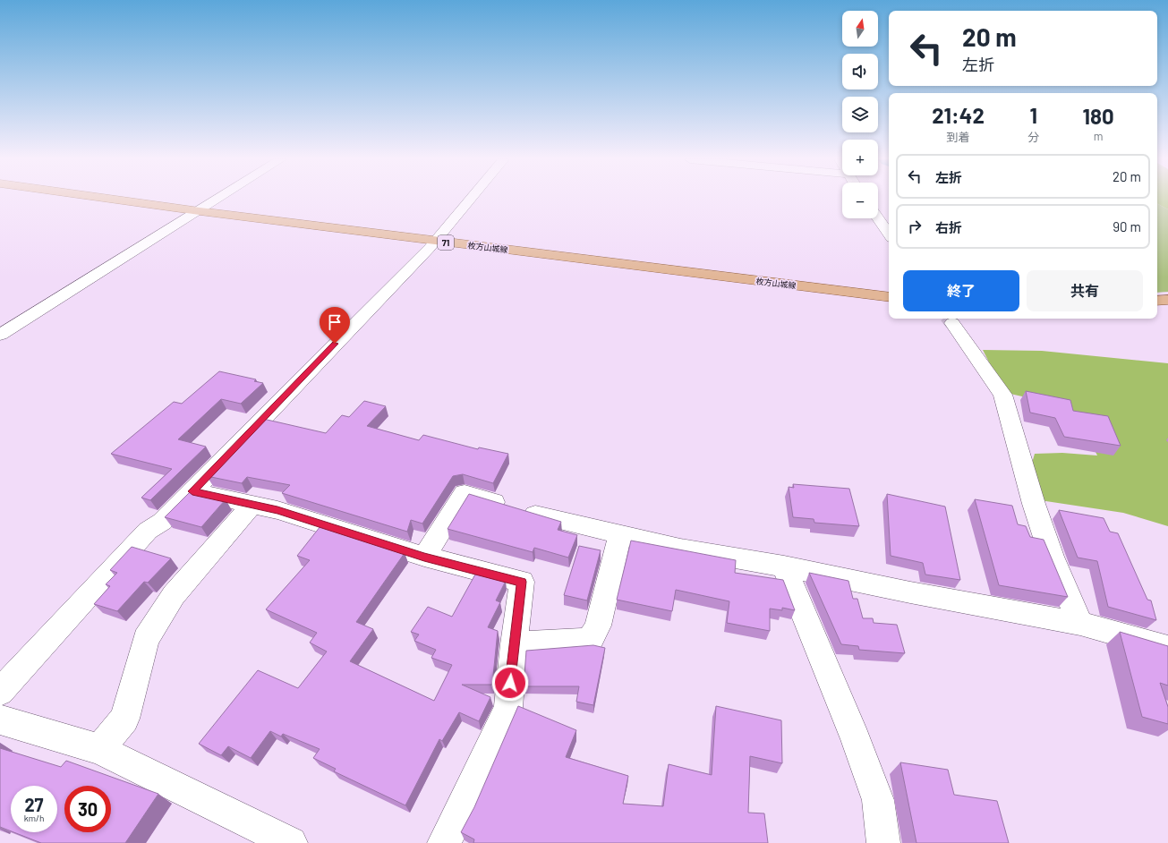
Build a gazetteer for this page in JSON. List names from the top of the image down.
{
  "streets": {
    "main road": ["71", "枚方山城線"]
  },
  "north": "top",
  "page": {
    "map_buttons": ["+", "−"],
    "turn": ["20 m", "左折"],
    "eta": [
      "21:42",
      "到着",
      "1",
      "分",
      "180",
      "m"
    ],
    "list": [
      {
        "name": "左折",
        "value": "20 m"
      },
      {
        "name": "右折",
        "value": "90 m"
      }
    ],
    "buttons": ["終了", "共有"],
    "speed": "27 km/h",
    "limit": "30"
  }
}
